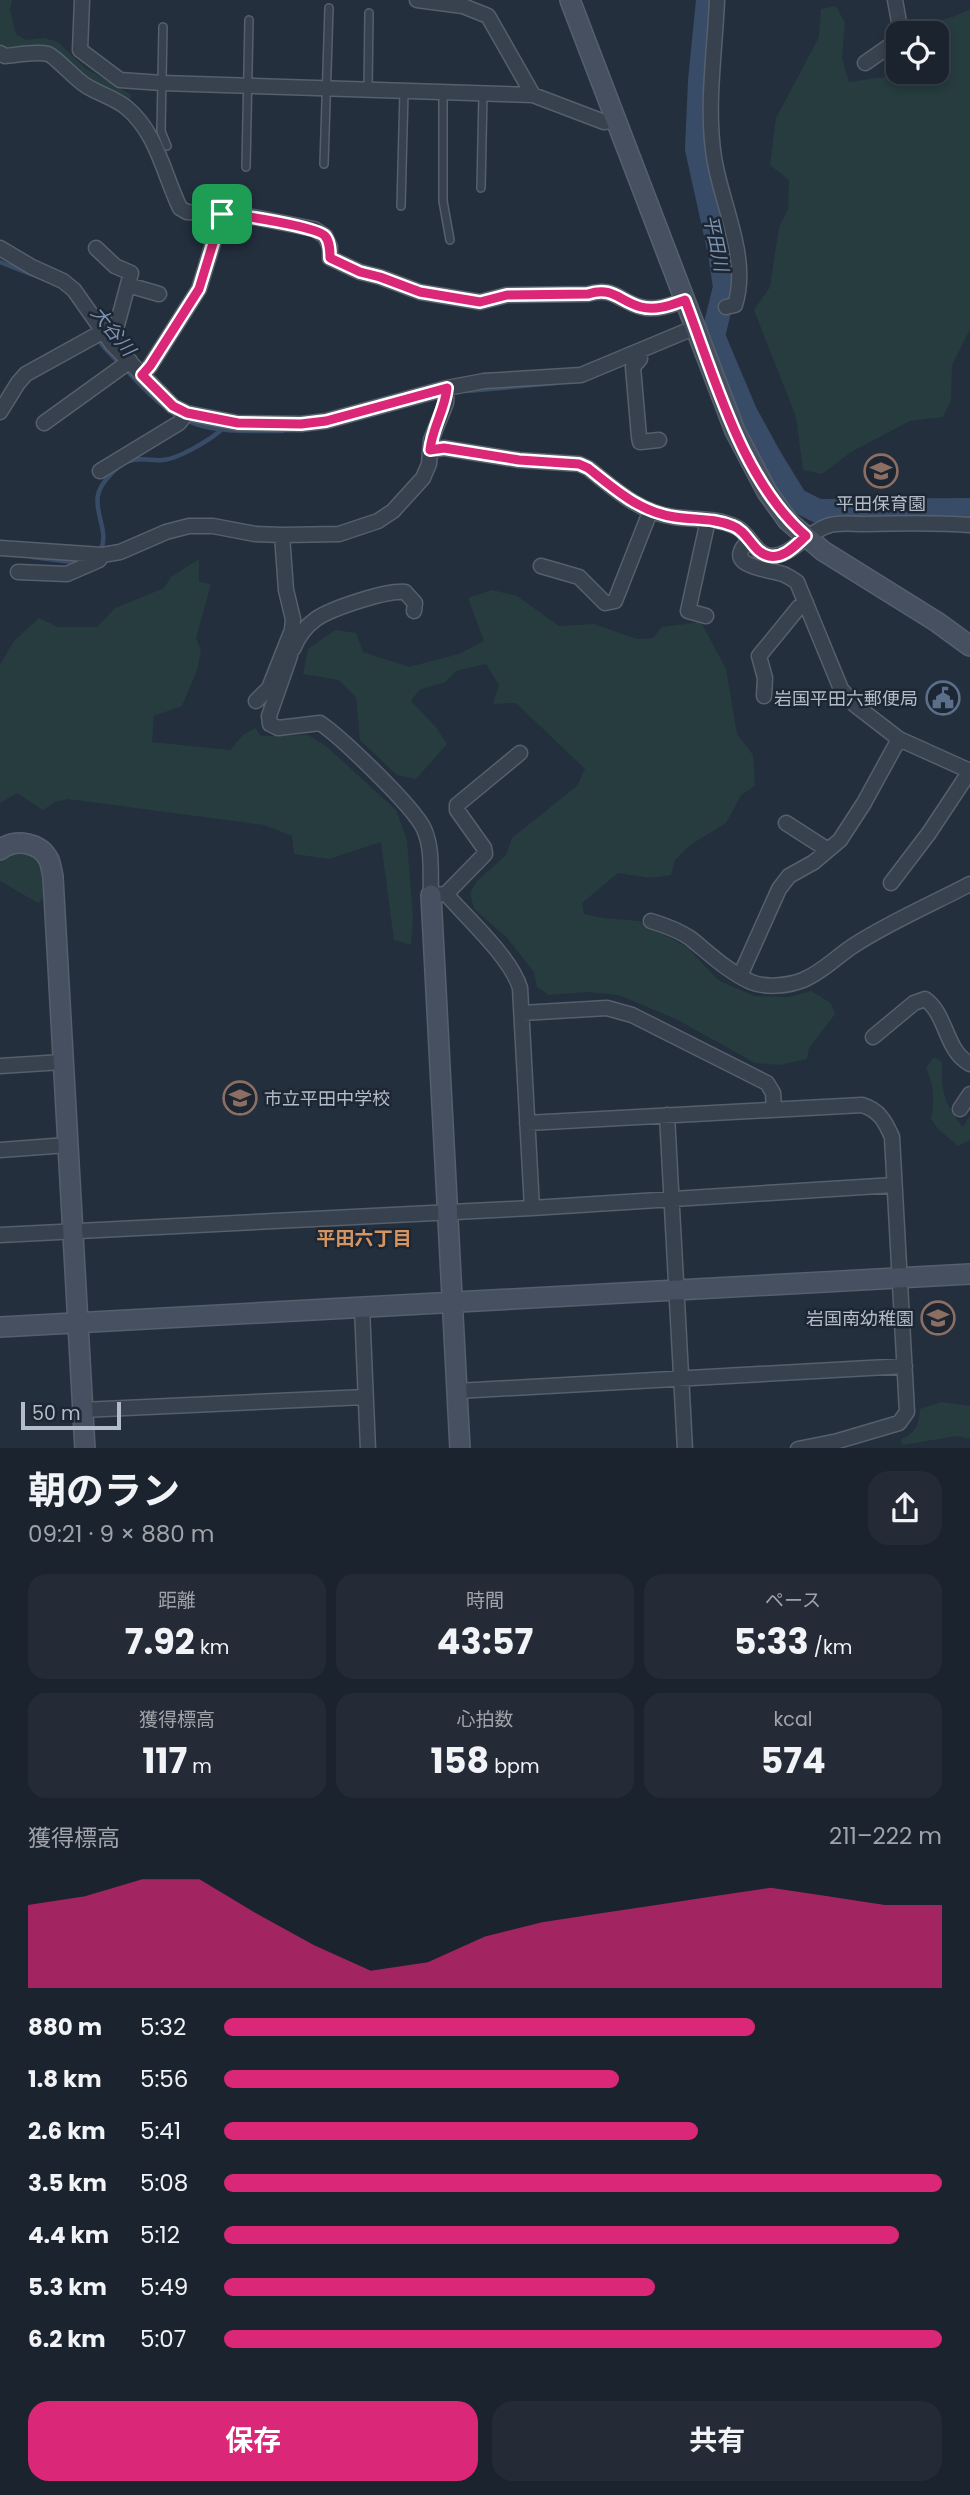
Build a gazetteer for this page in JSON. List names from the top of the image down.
{
  "districts": ["平田六丁目"],
  "water": ["平田川", "大谷川"],
  "places": {
    "school or university": ["平田保育園", "市立平田中学校", "岩国南幼稚園"],
    "public building": ["岩国平田六郵便局"]
  },
  "scale_bar": "50 m",
  "page": {
    "scale": "50 m",
    "heading": ["朝のラン", "09:21 · 9 × 880 m"],
    "stats": [
      ["距離", "7.92 km"],
      ["時間", "43:57"],
      ["ペース", "5:33 /km"],
      ["獲得標高", "117 m"],
      ["心拍数", "158 bpm"],
      ["kcal", "574"]
    ],
    "chart": ["獲得標高", "211–222 m"],
    "list": [
      {
        "name": "880 m",
        "note": "5:32"
      },
      {
        "name": "1.8 km",
        "note": "5:56"
      },
      {
        "name": "2.6 km",
        "note": "5:41"
      },
      {
        "name": "3.5 km",
        "note": "5:08"
      },
      {
        "name": "4.4 km",
        "note": "5:12"
      },
      {
        "name": "5.3 km",
        "note": "5:49"
      },
      {
        "name": "6.2 km",
        "note": "5:07"
      }
    ],
    "buttons": ["保存", "共有"]
  }
}
